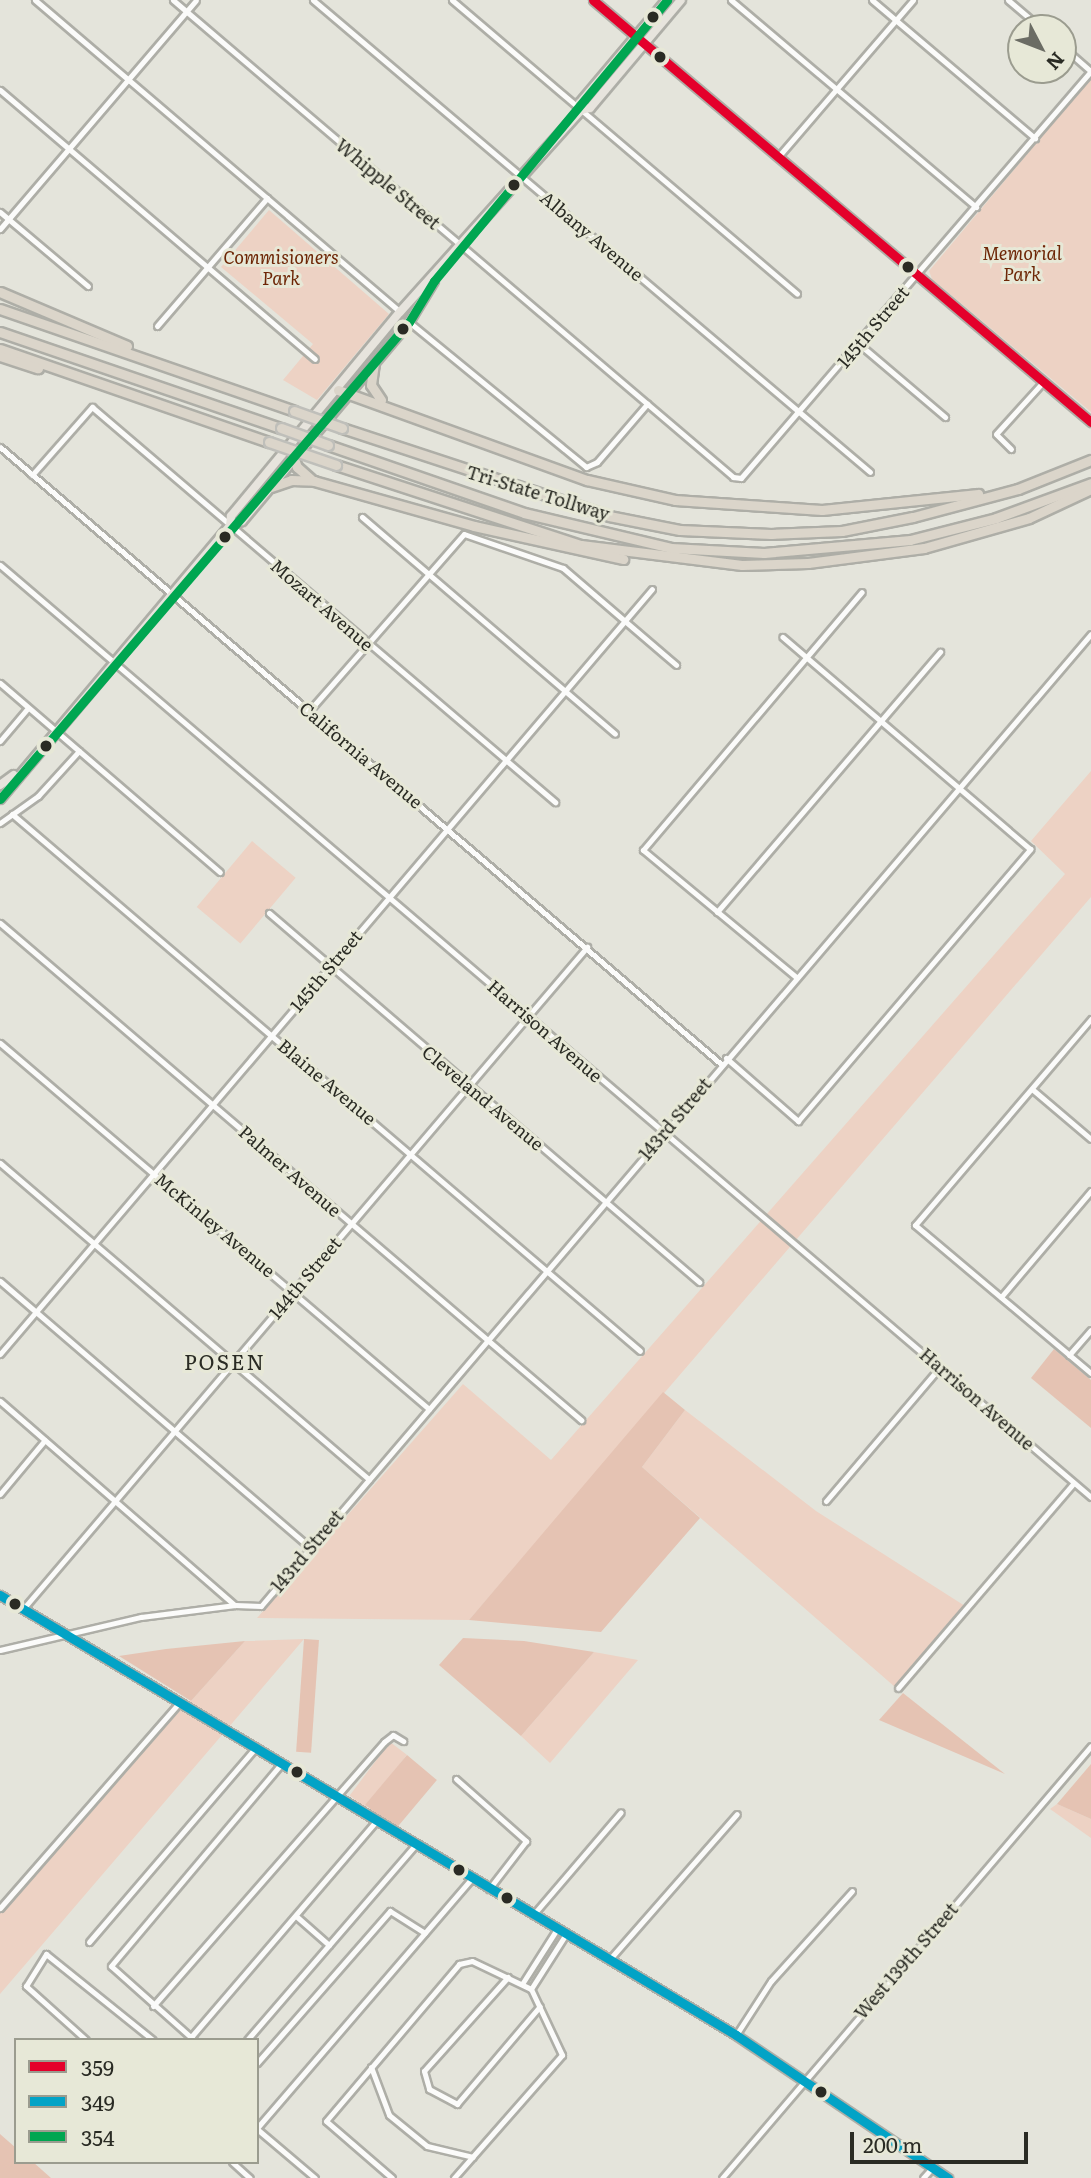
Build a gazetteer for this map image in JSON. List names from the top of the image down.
{
  "streets": {
    "highway": ["Tri-State Tollway"],
    "street": [
      "Whipple Street",
      "Albany Avenue",
      "145th Street",
      "Mozart Avenue",
      "California Avenue",
      "Harrison Avenue",
      "Blaine Avenue",
      "Cleveland Avenue",
      "143rd Street",
      "Palmer Avenue",
      "McKinley Avenue",
      "144th Street",
      "West 139th Street"
    ]
  },
  "crossings": [
    ["Whipple Street", "145th Street"],
    ["Albany Avenue", "145th Street"],
    ["145th Street", "Mozart Avenue"],
    ["145th Street", "California Avenue"],
    ["145th Street", "Harrison Avenue"],
    ["145th Street", "Blaine Avenue"],
    ["145th Street", "Cleveland Avenue"],
    ["145th Street", "Palmer Avenue"],
    ["145th Street", "McKinley Avenue"],
    ["Mozart Avenue", "California Avenue"],
    ["California Avenue", "143rd Street"],
    ["California Avenue", "144th Street"],
    ["Harrison Avenue", "143rd Street"],
    ["Harrison Avenue", "144th Street"],
    ["Blaine Avenue", "143rd Street"],
    ["Blaine Avenue", "144th Street"],
    ["Cleveland Avenue", "143rd Street"],
    ["Cleveland Avenue", "144th Street"],
    ["143rd Street", "Palmer Avenue"],
    ["143rd Street", "McKinley Avenue"],
    ["Palmer Avenue", "144th Street"],
    ["McKinley Avenue", "144th Street"]
  ],
  "districts": ["POSEN"],
  "parks": ["Memorial Park", "Commisioners Park"],
  "lines": ["transit line 359", "transit line 354", "transit line 349"],
  "legend": ["359", "349", "354"],
  "scale_bar": "200 m",
  "north": "bottom right"
}
